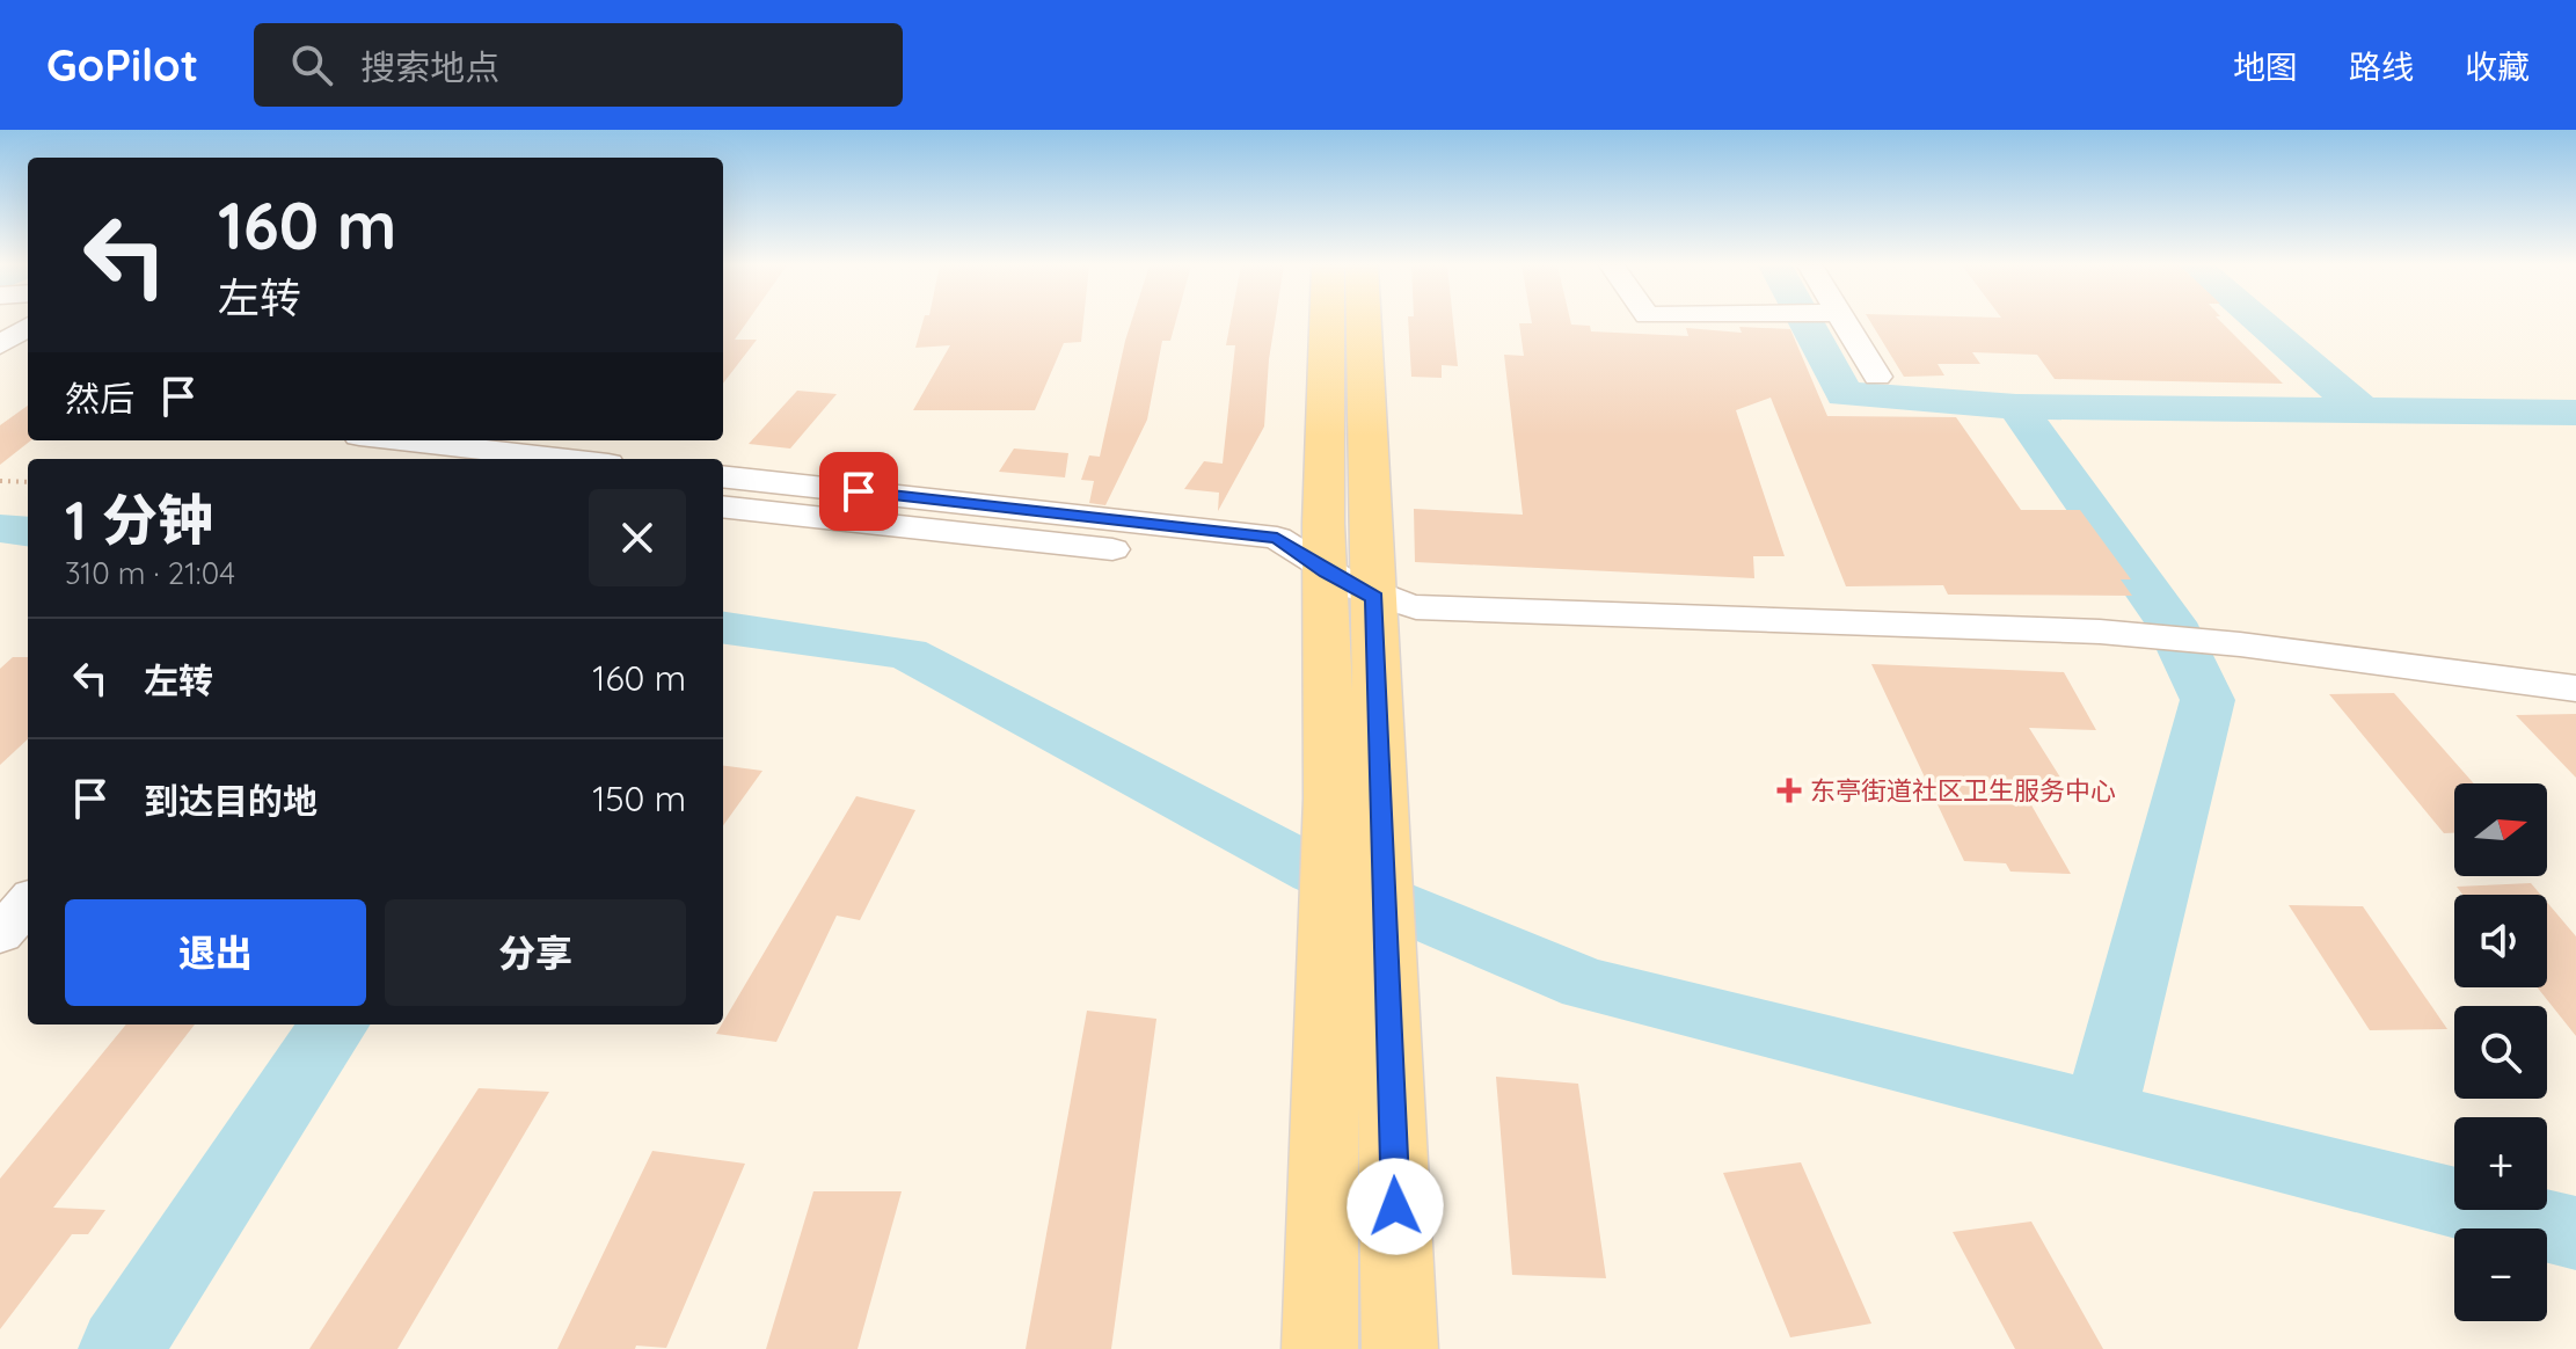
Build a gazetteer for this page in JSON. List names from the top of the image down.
{
  "places": {
    "health": ["东亭街道社区卫生服务中心"]
  },
  "north": "right",
  "page": {
    "header": "GoPilot",
    "search": "搜索地点",
    "nav": ["地图", "路线", "收藏"],
    "turn": ["160 m", "左转"],
    "then": "然后",
    "heading": ["1 分钟", "310 m · 21:04"],
    "list": [
      {
        "name": "左转",
        "value": "160 m"
      },
      {
        "name": "到达目的地",
        "value": "150 m"
      }
    ],
    "map_buttons": ["+", "−"],
    "buttons": ["退出", "分享"]
  }
}
